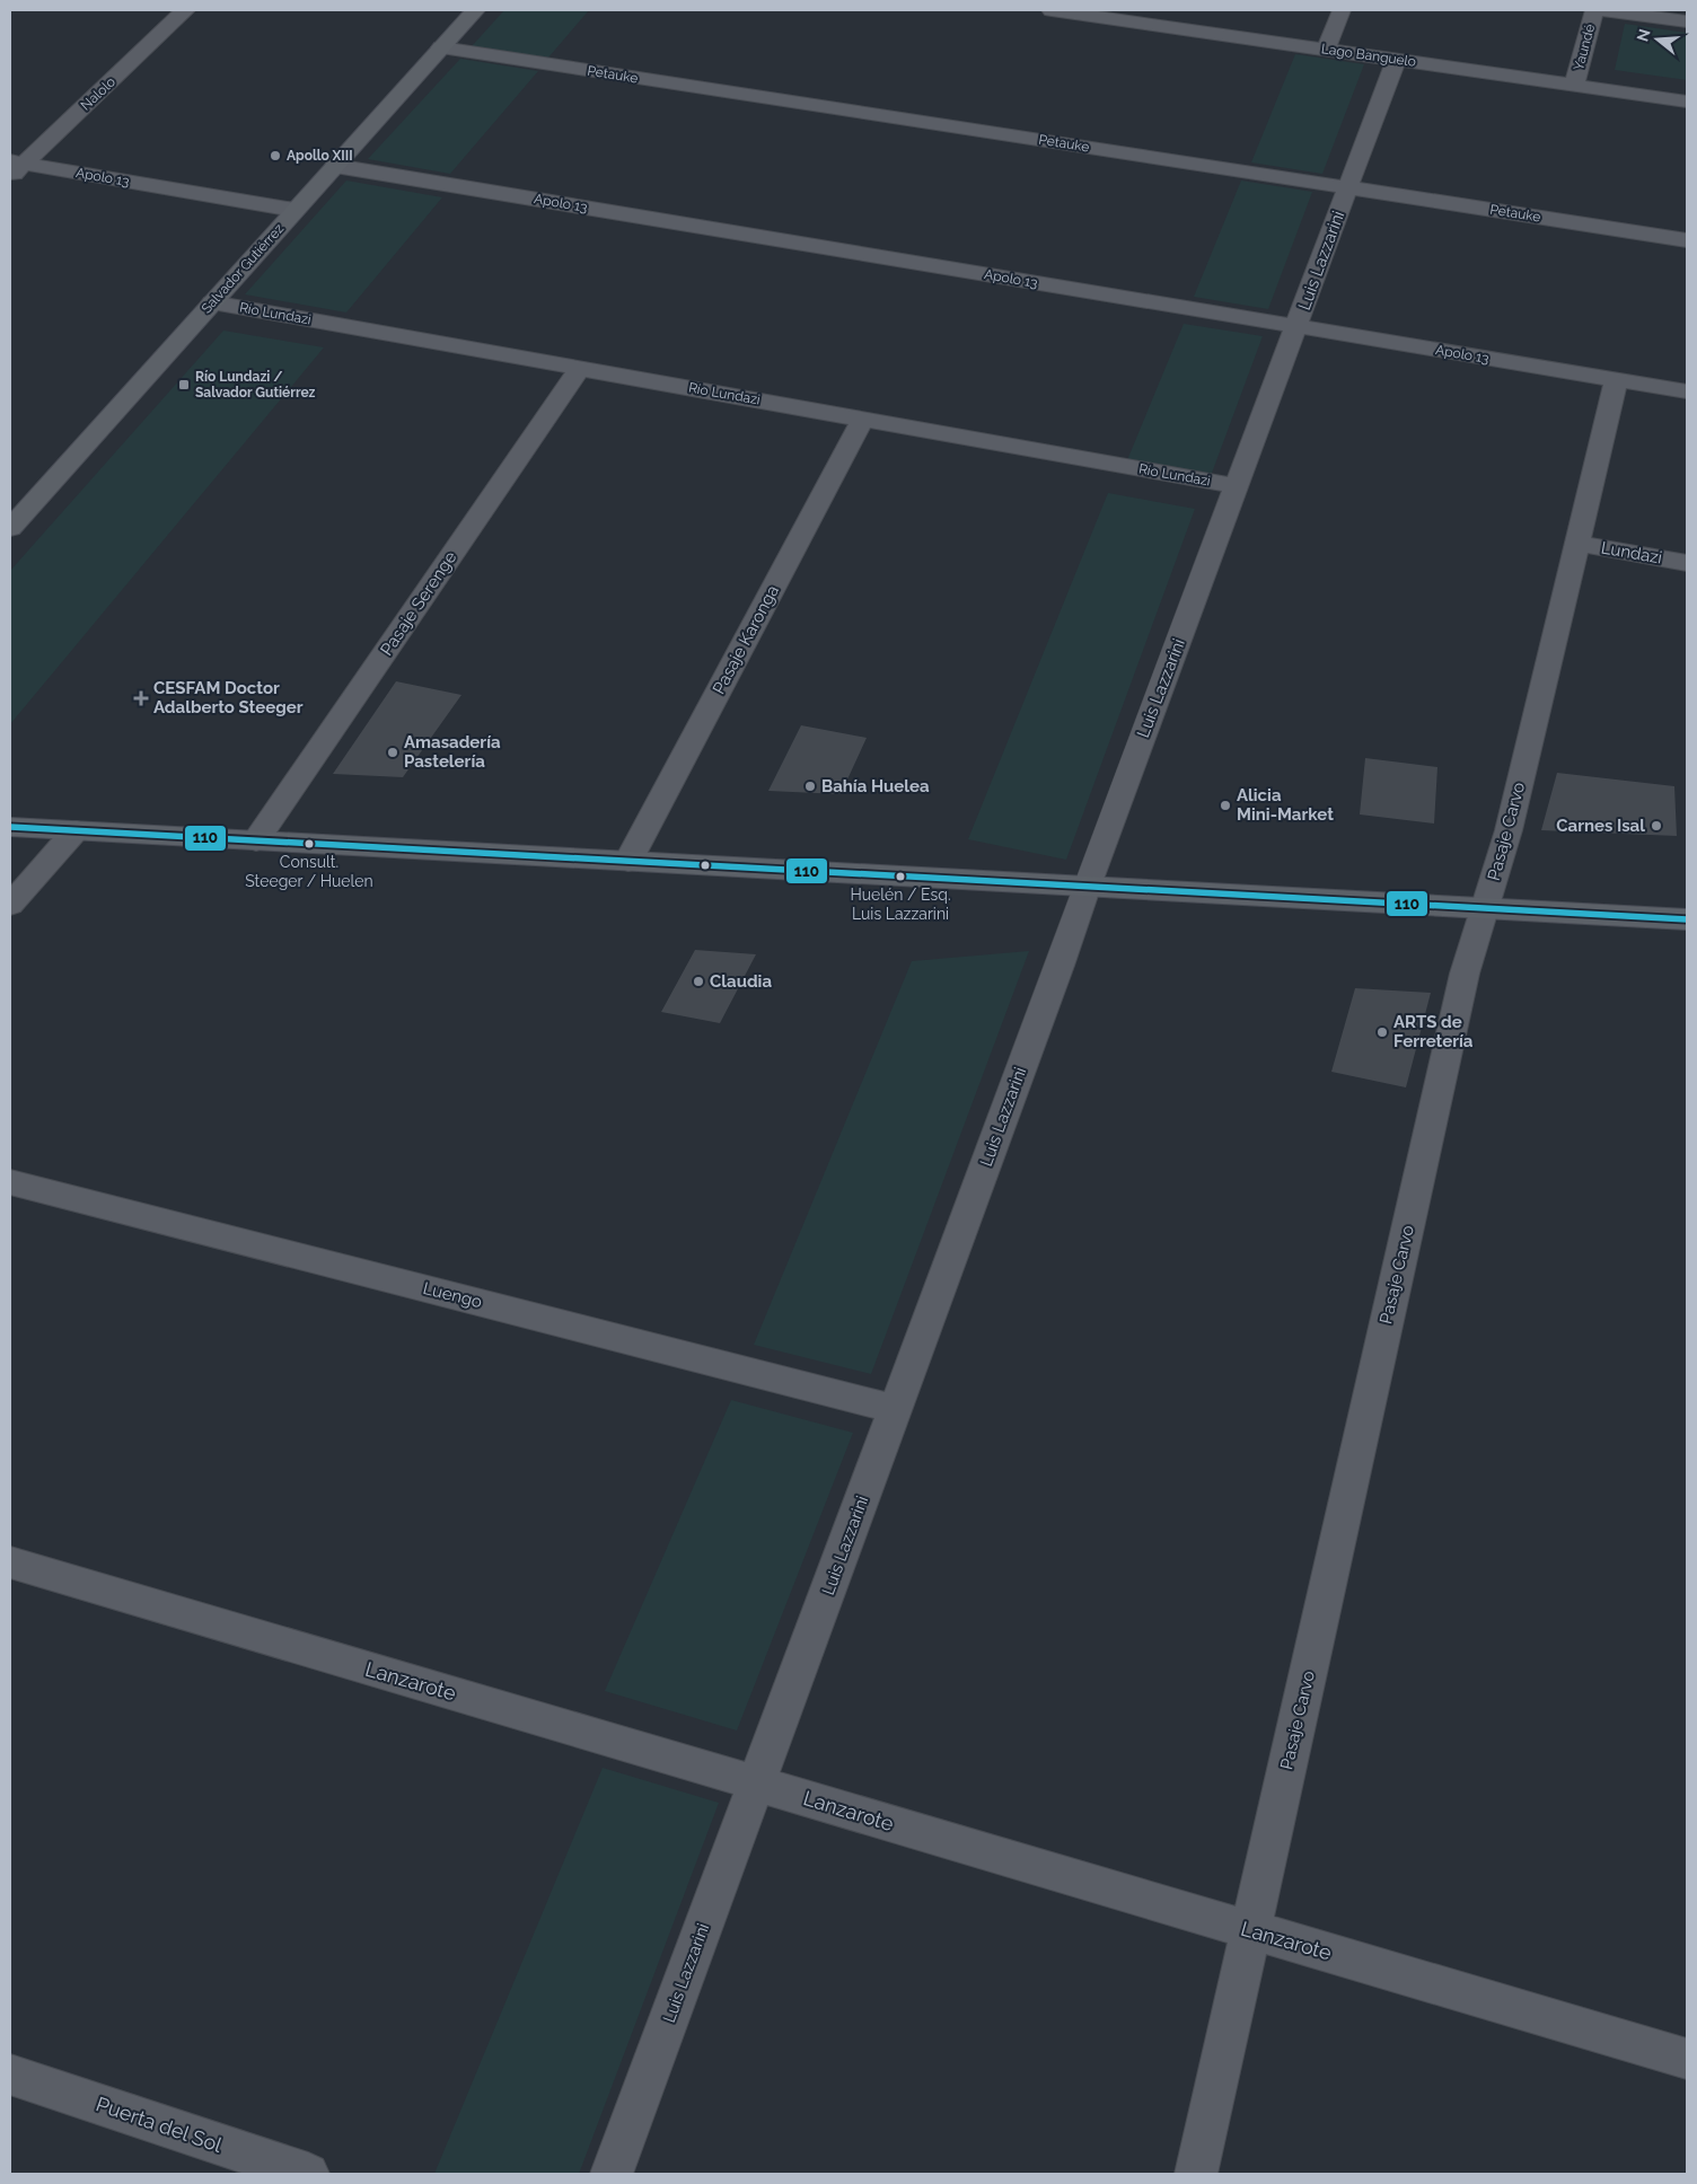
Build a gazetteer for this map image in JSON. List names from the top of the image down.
{
  "streets": {
    "main road": ["Salvador Gutiérrez"],
    "street": [
      "Yaundé",
      "Lago Banguelo",
      "Petauke",
      "Nalolo",
      "Apolo 13",
      "Luis Lazzarini",
      "Río Lundazi",
      "Lundazi",
      "Pasaje Serenge",
      "Pasaje Karonga",
      "Pasaje Carvo",
      "Luengo",
      "Lanzarote",
      "Puerta del Sol"
    ]
  },
  "crossings": [
    ["Yaundé", "Lago Banguelo"],
    ["Lago Banguelo", "Luis Lazzarini"],
    ["Petauke", "Luis Lazzarini"],
    ["Petauke", "Salvador Gutiérrez"],
    ["Nalolo", "Apolo 13"],
    ["Apolo 13", "Luis Lazzarini"],
    ["Apolo 13", "Salvador Gutiérrez"],
    ["Apolo 13", "Pasaje Carvo"],
    ["Luis Lazzarini", "Río Lundazi"],
    ["Luis Lazzarini", "Luengo"],
    ["Luis Lazzarini", "Lanzarote"],
    ["Salvador Gutiérrez", "Río Lundazi"],
    ["Río Lundazi", "Pasaje Serenge"],
    ["Río Lundazi", "Pasaje Karonga"],
    ["Lundazi", "Pasaje Carvo"],
    ["Pasaje Carvo", "Lanzarote"]
  ],
  "places": {
    "other": [
      "Apollo XIII",
      "Amasadería Pastelería",
      "Bahía Huelea",
      "Alicia Mini-Market",
      "Carnes Isal",
      "Consult. Steeger / Huelen",
      "Huelén / Esq. Luis Lazzarini",
      "Claudia",
      "ARTS de Ferretería"
    ],
    "transit": ["Río Lundazi / Salvador Gutiérrez"],
    "health": ["CESFAM Doctor Adalberto Steeger"]
  },
  "lines": ["transit line 110"],
  "north": "left"
}
